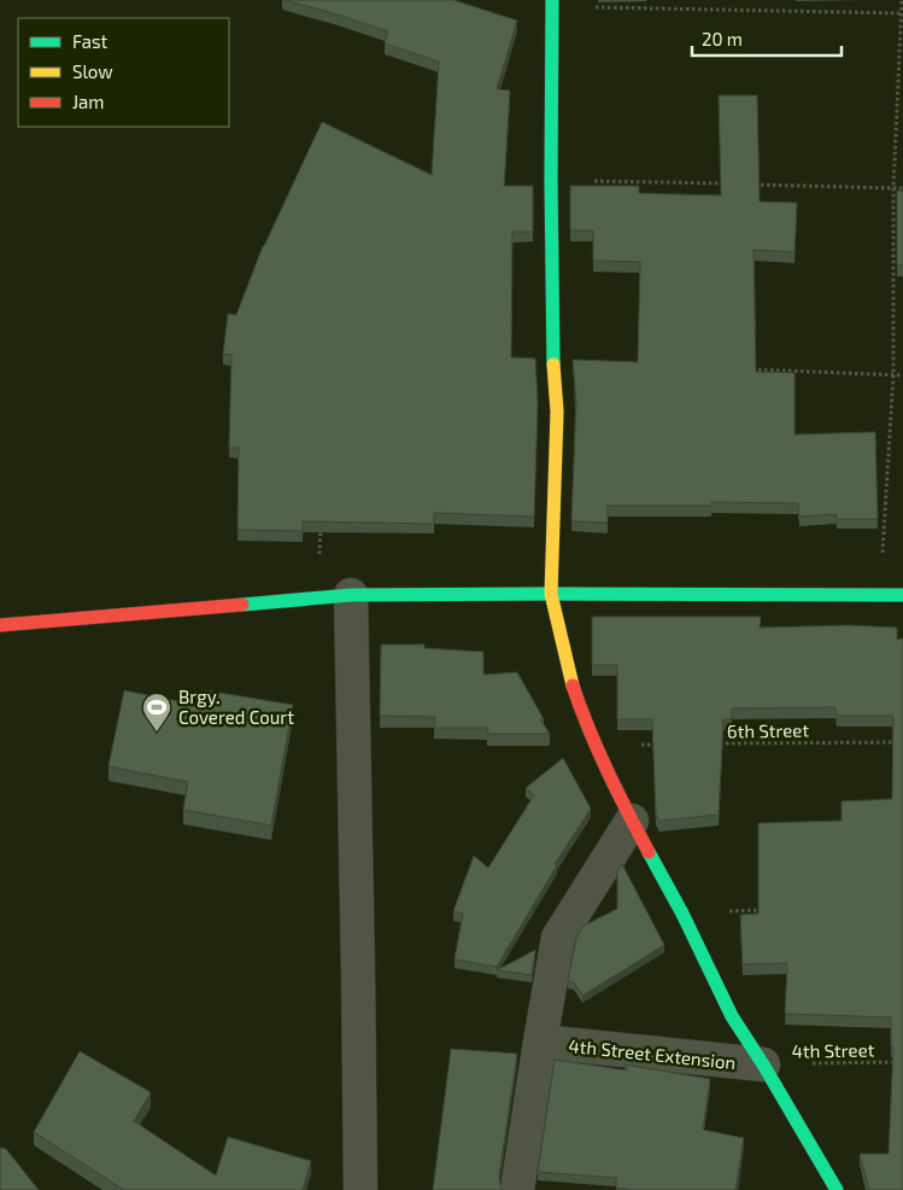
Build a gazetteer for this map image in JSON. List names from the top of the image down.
{
  "streets": {
    "street": ["4th Street Extension"],
    "path": ["6th Street", "4th Street"]
  },
  "crossings": [
    ["4th Street", "4th Street Extension"]
  ],
  "places": {
    "sports": ["Brgy. Covered Court"]
  },
  "legend": ["Fast", "Slow", "Jam"],
  "scale_bar": "20 m"
}
